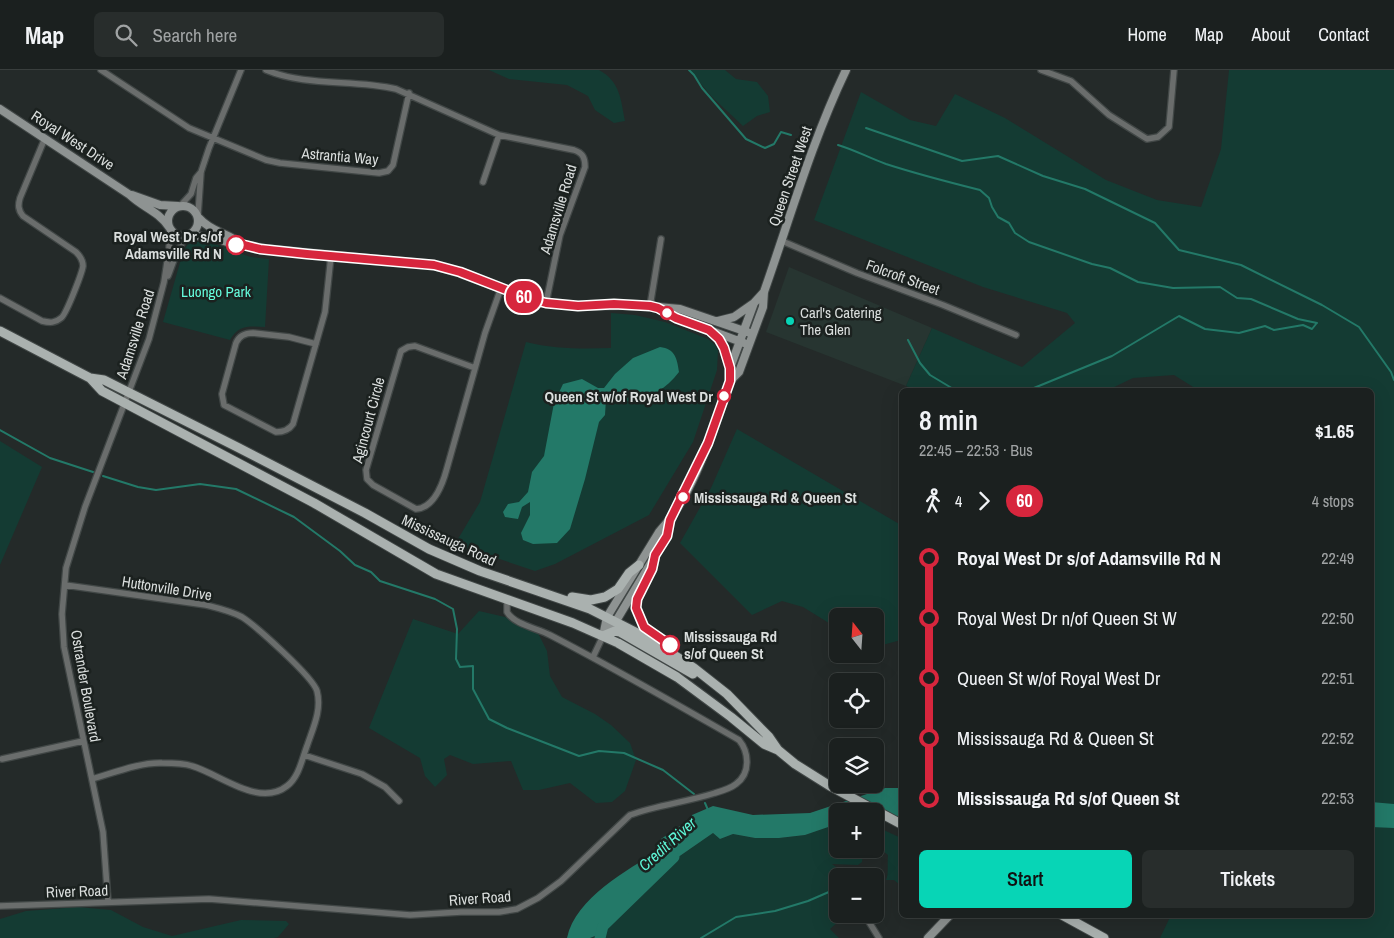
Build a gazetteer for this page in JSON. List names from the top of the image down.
{
  "streets": {
    "main road": ["Mississauga Road"],
    "street": [
      "Royal West Drive",
      "Astrantia Way",
      "Queen Street West",
      "Adamsville Road",
      "Folcroft Street",
      "Agincourt Circle",
      "Huttonville Drive",
      "Ostrander Boulevard",
      "River Road"
    ]
  },
  "crossings": [
    ["Royal West Drive", "Adamsville Road"],
    ["Astrantia Way", "Adamsville Road"],
    ["Queen Street West", "Folcroft Street"],
    ["Queen Street West", "Mississauga Road"],
    ["Adamsville Road", "Mississauga Road"],
    ["Adamsville Road", "Ostrander Boulevard"],
    ["Mississauga Road", "Ostrander Boulevard"],
    ["Mississauga Road", "River Road"],
    ["Huttonville Drive", "Ostrander Boulevard"],
    ["Ostrander Boulevard", "River Road"]
  ],
  "water": ["Credit River"],
  "parks": ["Luongo Park"],
  "places": [
    "Royal West Dr s/of Adamsville Rd N",
    "Carl's Catering The Glen",
    "Queen St w/of Royal West Dr",
    "Mississauga Rd & Queen St",
    "Mississauga Rd s/of Queen St"
  ],
  "lines": ["bus line 60"],
  "north": "top",
  "page": {
    "header": "Map",
    "search": "Search here",
    "nav": [
      "Home",
      "Map",
      "About",
      "Contact"
    ],
    "on_map": "60",
    "heading": ["8 min", "22:45 – 22:53 · Bus", "$1.65"],
    "legs": ["4", "60", "4 stops"],
    "list": [
      {
        "name": "Royal West Dr s/of Adamsville Rd N",
        "value": "22:49"
      },
      {
        "name": "Royal West Dr n/of Queen St W",
        "value": "22:50"
      },
      {
        "name": "Queen St w/of Royal West Dr",
        "value": "22:51"
      },
      {
        "name": "Mississauga Rd & Queen St",
        "value": "22:52"
      },
      {
        "name": "Mississauga Rd s/of Queen St",
        "value": "22:53"
      }
    ],
    "map_buttons": ["+", "−"],
    "buttons": ["Start", "Tickets"]
  }
}
